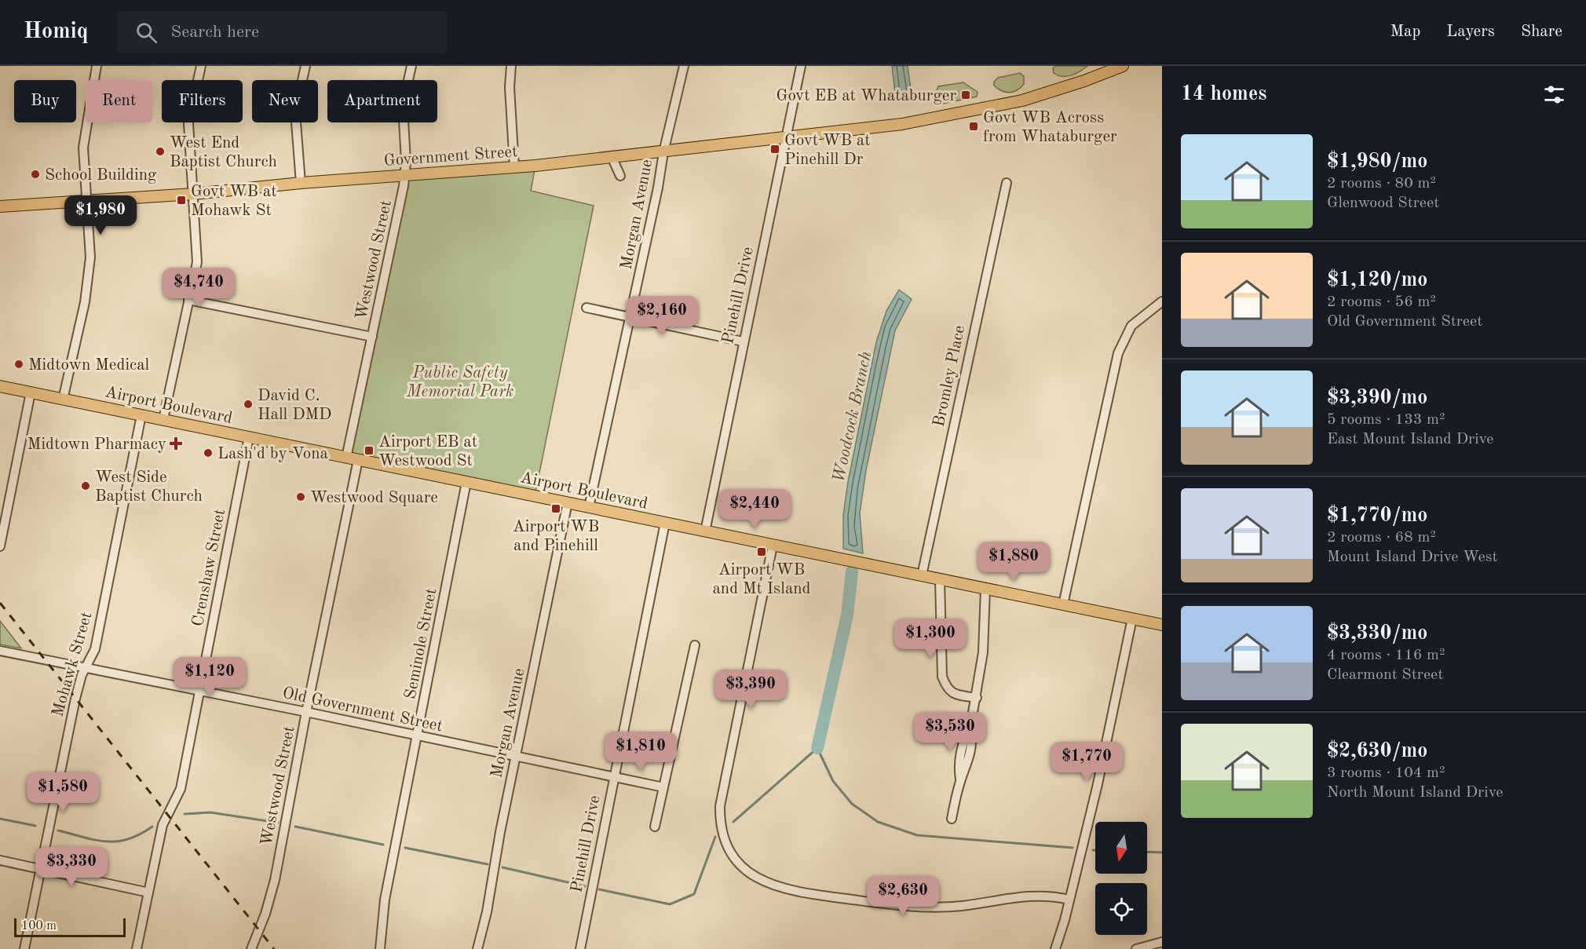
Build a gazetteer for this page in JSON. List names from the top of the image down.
{
  "streets": {
    "main road": ["Government Street", "Airport Boulevard"],
    "street": [
      "Morgan Avenue",
      "Westwood Street",
      "Pinehill Drive",
      "Bromley Place",
      "Crenshaw Street",
      "Seminole Street",
      "Mohawk Street",
      "Old Government Street"
    ]
  },
  "crossings": [
    ["Government Street", "Morgan Avenue"],
    ["Government Street", "Westwood Street"],
    ["Government Street", "Pinehill Drive"],
    ["Morgan Avenue", "Airport Boulevard"],
    ["Morgan Avenue", "Old Government Street"],
    ["Westwood Street", "Airport Boulevard"],
    ["Westwood Street", "Old Government Street"],
    ["Pinehill Drive", "Airport Boulevard"],
    ["Pinehill Drive", "Old Government Street"],
    ["Bromley Place", "Airport Boulevard"],
    ["Airport Boulevard", "Crenshaw Street"],
    ["Airport Boulevard", "Seminole Street"],
    ["Airport Boulevard", "Mohawk Street"],
    ["Crenshaw Street", "Old Government Street"],
    ["Seminole Street", "Old Government Street"],
    ["Mohawk Street", "Old Government Street"]
  ],
  "water": ["Woodcock Branch"],
  "parks": ["Public Safety Memorial Park"],
  "places": {
    "transit": [
      "Govt EB at Whataburger",
      "Govt WB Across from Whataburger",
      "Govt WB at Pinehill Dr",
      "Govt WB at Mohawk St",
      "Airport EB at Westwood St",
      "Airport WB and Pinehill",
      "Airport WB and Mt Island"
    ],
    "other": [
      "West End Baptist Church",
      "School Building",
      "Midtown Medical",
      "David C. Hall DMD",
      "Lash'd by Vona",
      "West Side Baptist Church",
      "Westwood Square"
    ],
    "health": ["Midtown Pharmacy"]
  },
  "scale_bar": "100 m",
  "north": "bottom",
  "page": {
    "header": "Homiq",
    "search": "Search here",
    "nav": ["Map", "Layers", "Share"],
    "heading": "14 homes",
    "chip": [
      "Buy",
      "Rent",
      "Filters",
      "New",
      "Apartment"
    ],
    "list": [
      {
        "name": "$1,980/mo",
        "note": "2 rooms · 80 m² · Glenwood Street"
      },
      {
        "name": "$1,120/mo",
        "note": "2 rooms · 56 m² · Old Government Street"
      },
      {
        "name": "$3,390/mo",
        "note": "5 rooms · 133 m² · East Mount Island Drive"
      },
      {
        "name": "$1,770/mo",
        "note": "2 rooms · 68 m² · Mount Island Drive West"
      },
      {
        "name": "$3,330/mo",
        "note": "4 rooms · 116 m² · Clearmont Street"
      },
      {
        "name": "$2,630/mo",
        "note": "3 rooms · 104 m² · North Mount Island Drive"
      }
    ],
    "price": [
      "$1,980",
      "$4,740",
      "$2,160",
      "$2,440",
      "$1,880",
      "$1,300",
      "$1,120",
      "$3,390",
      "$3,530",
      "$1,810",
      "$1,770",
      "$1,580",
      "$3,330",
      "$2,630"
    ],
    "scale": "100 m"
  }
}
